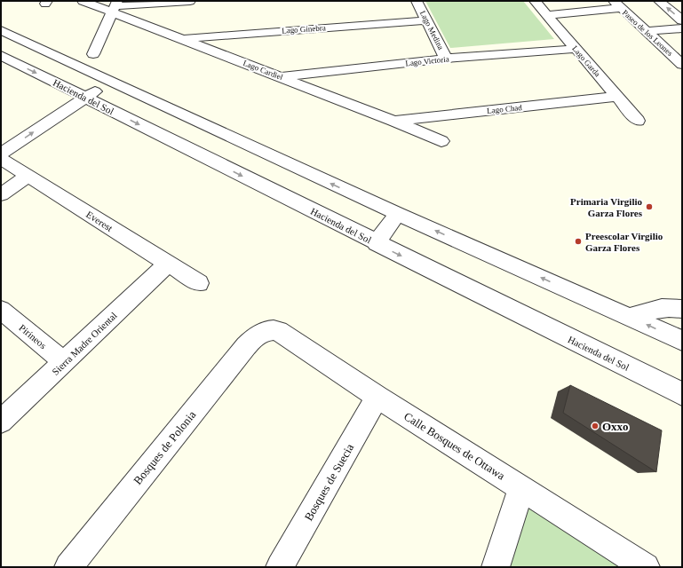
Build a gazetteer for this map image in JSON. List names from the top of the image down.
{
  "streets": {
    "street": [
      "Lago Ginebra",
      "Lago Medina",
      "Paseo de los Leones",
      "Lago Victoria",
      "Lago Garda",
      "Lago Cardiel",
      "Hacienda del Sol",
      "Lago Chad",
      "Everest",
      "Pirineos",
      "Sierra Madre Oriental",
      "Calle Bosques de Ottawa",
      "Bosques de Polonia",
      "Bosques de Suecia"
    ]
  },
  "crossings": [
    ["Lago Ginebra", "Lago Medina"],
    ["Lago Ginebra", "Lago Cardiel"],
    ["Lago Medina", "Lago Victoria"],
    ["Lago Victoria", "Lago Garda"],
    ["Lago Victoria", "Lago Cardiel"],
    ["Lago Garda", "Lago Chad"],
    ["Lago Cardiel", "Lago Chad"],
    ["Everest", "Sierra Madre Oriental"],
    ["Pirineos", "Sierra Madre Oriental"],
    ["Calle Bosques de Ottawa", "Bosques de Polonia"],
    ["Calle Bosques de Ottawa", "Bosques de Suecia"]
  ],
  "places": ["Primaria Virgilio Garza Flores", "Preescolar Virgilio Garza Flores", "Oxxo"]
}
